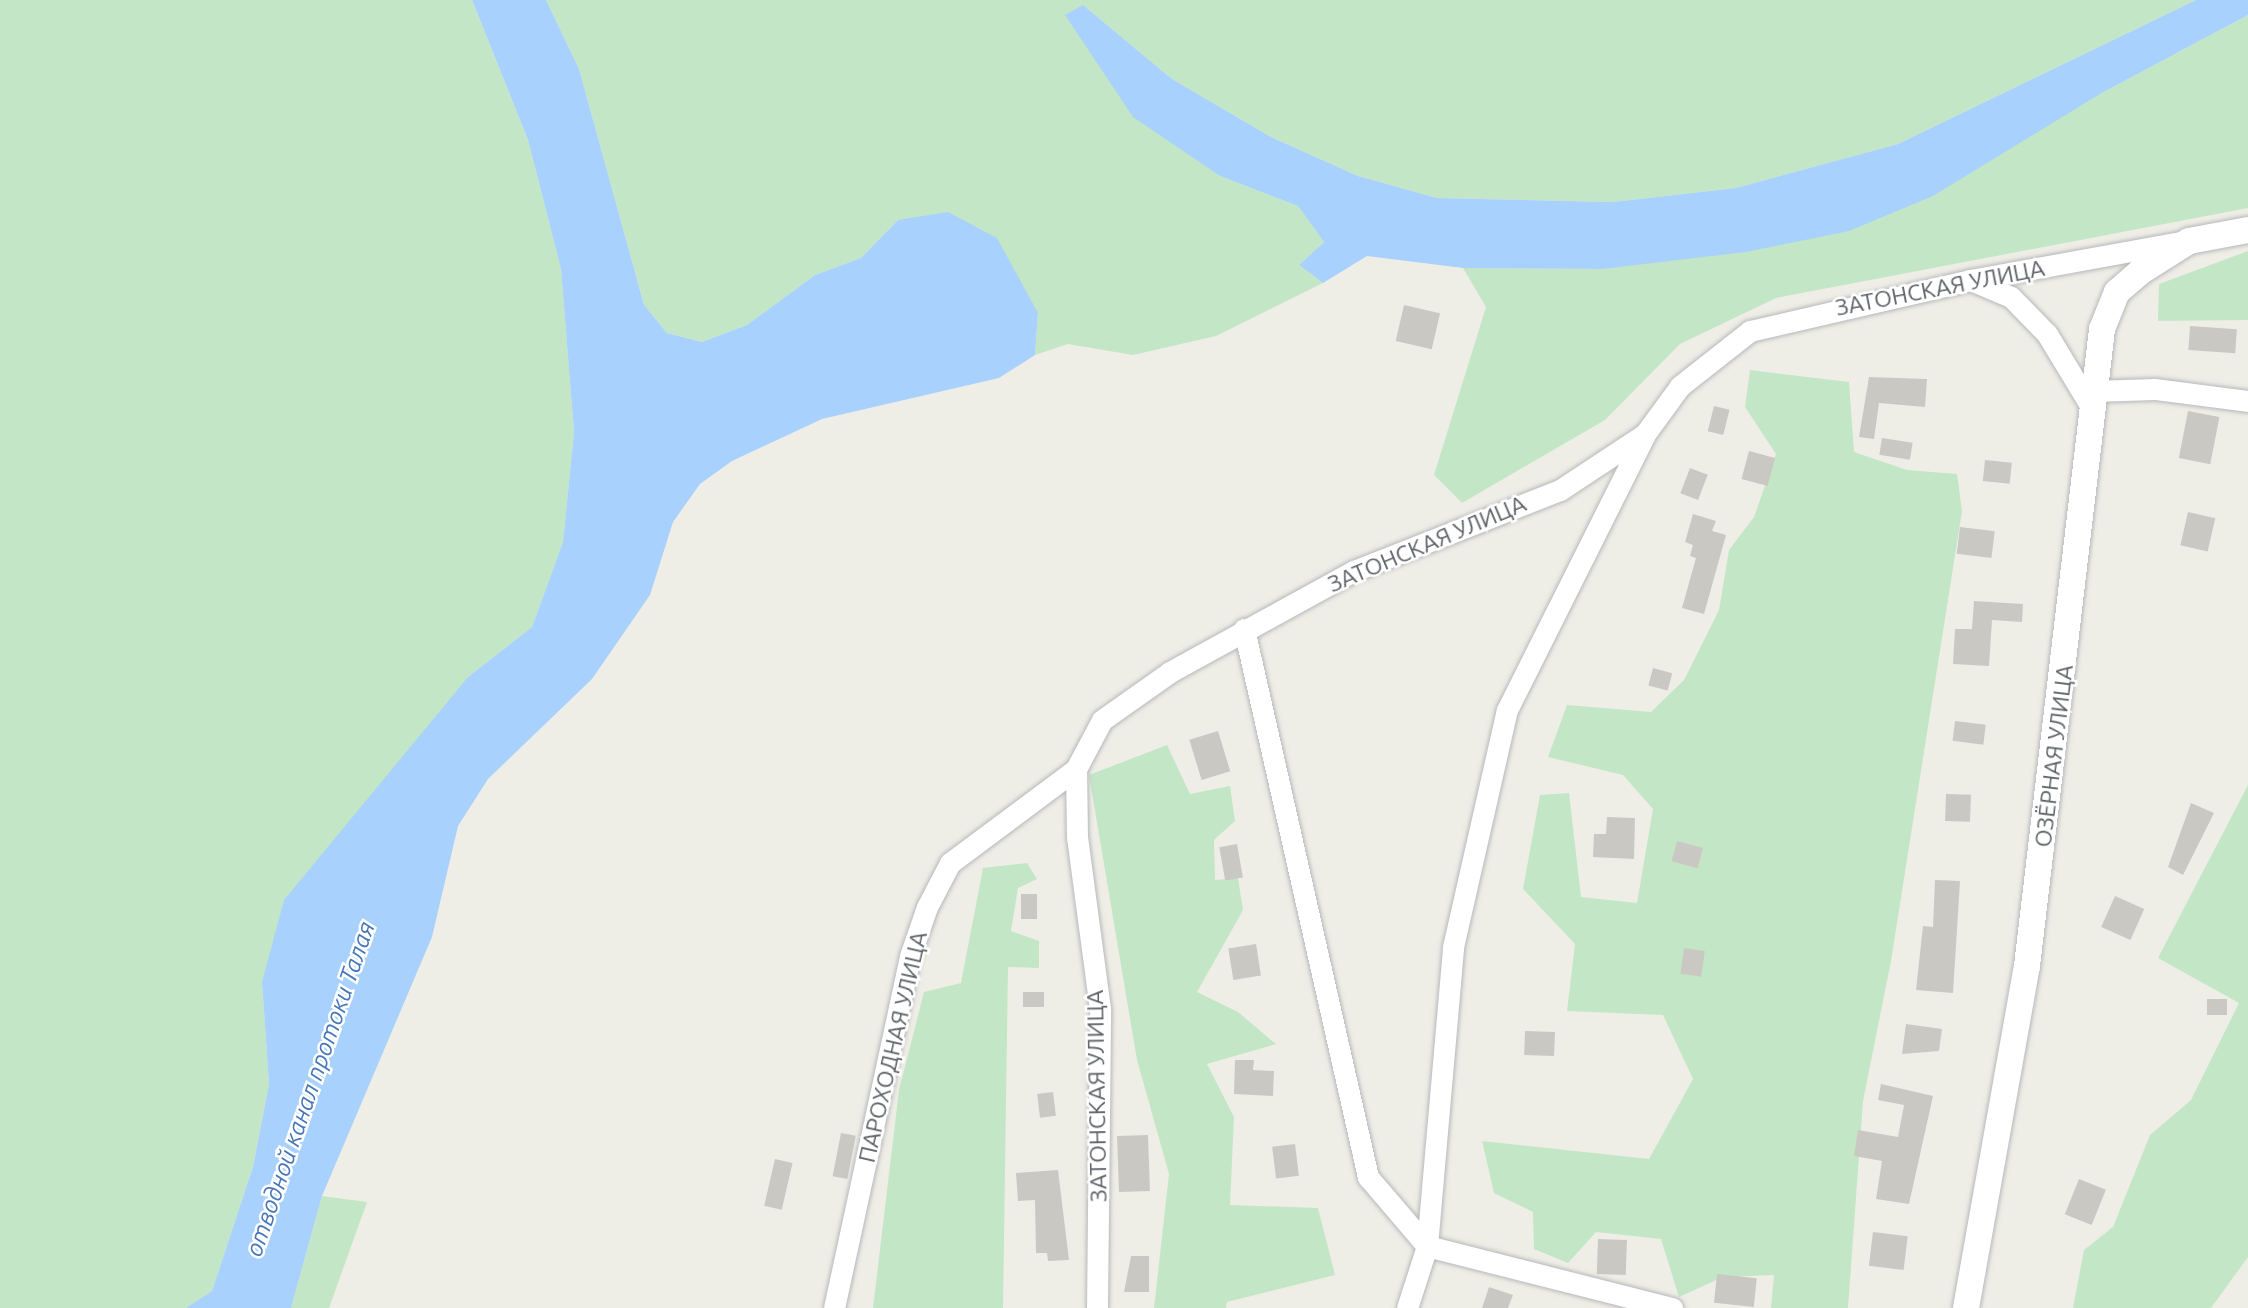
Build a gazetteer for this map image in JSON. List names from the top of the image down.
{
  "streets": {
    "street": ["ЗАТОНСКАЯ УЛИЦА", "ОЗЁРНАЯ УЛИЦА", "ПАРОХОДНАЯ УЛИЦА"]
  },
  "crossings": [
    ["ЗАТОНСКАЯ УЛИЦА", "ОЗЁРНАЯ УЛИЦА"],
    ["ЗАТОНСКАЯ УЛИЦА", "ПАРОХОДНАЯ УЛИЦА"]
  ],
  "water": ["отводной канал протоки Талая"]
}
